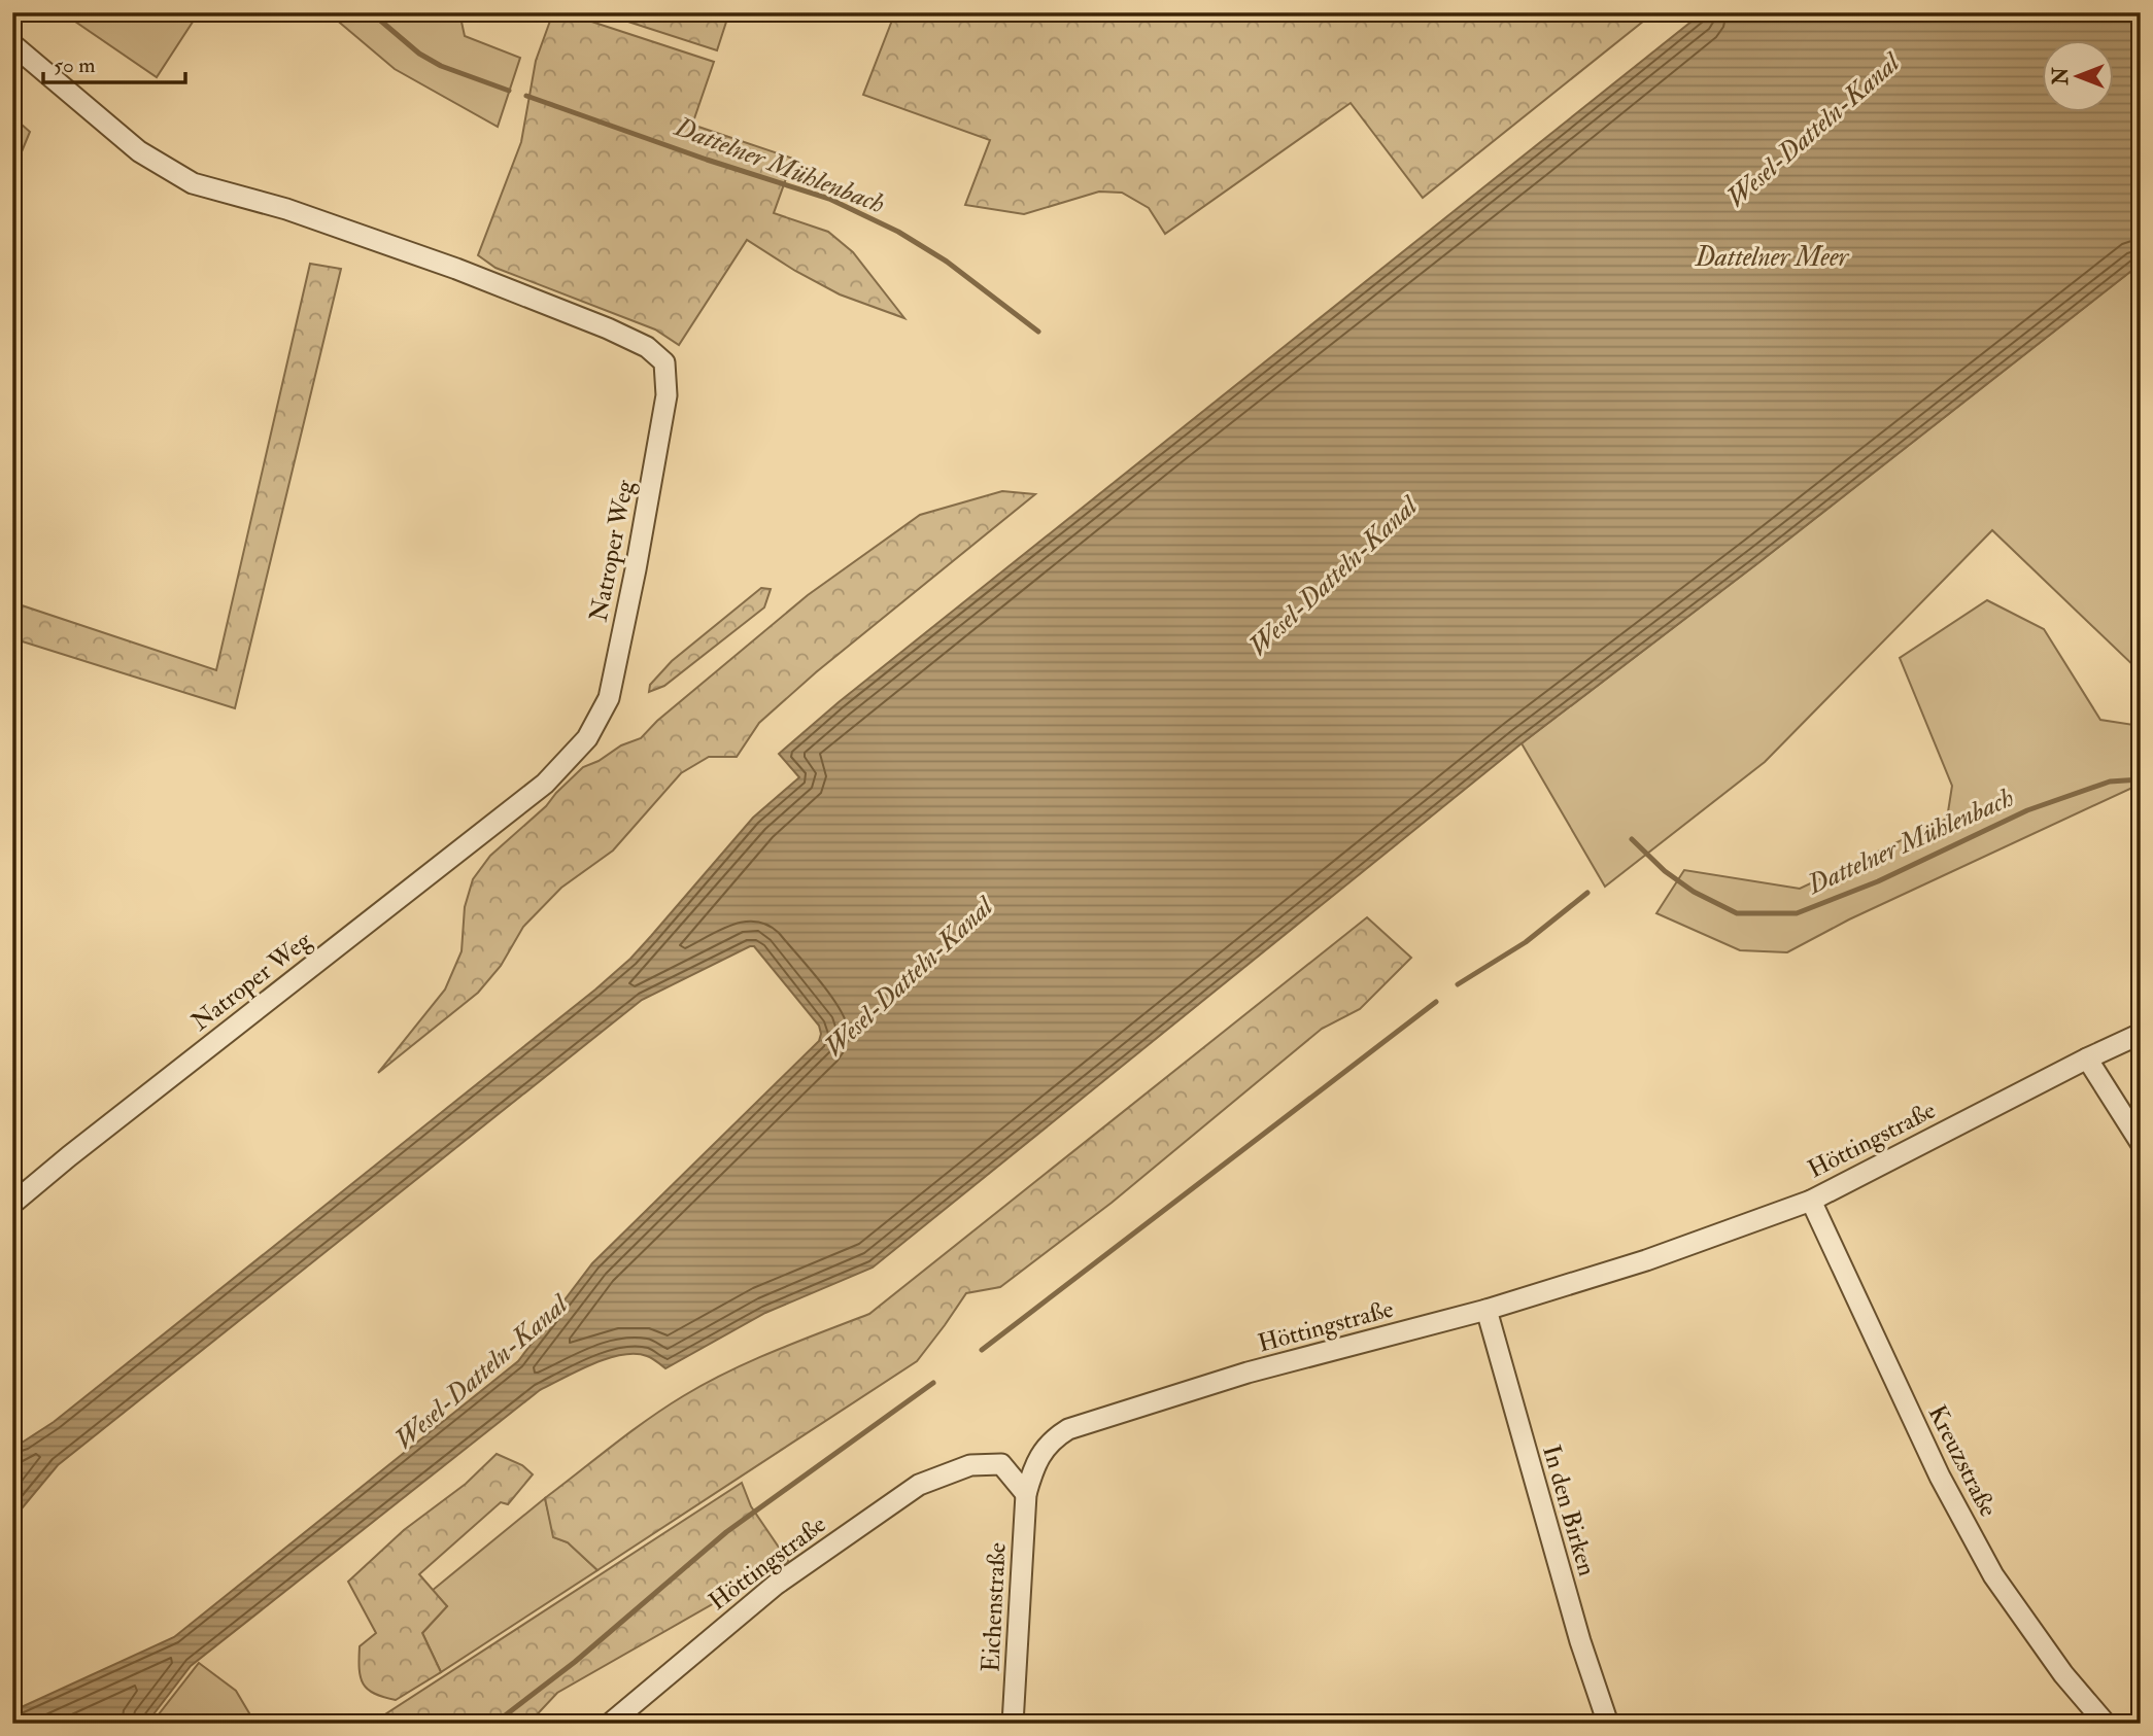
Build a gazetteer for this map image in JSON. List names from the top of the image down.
{
  "streets": {
    "street": [
      "Natroper Weg",
      "Höttingstraße",
      "Kreuzstraße",
      "In den Birken",
      "Eichenstraße"
    ]
  },
  "crossings": [
    ["Höttingstraße", "Kreuzstraße"],
    ["Höttingstraße", "In den Birken"],
    ["Höttingstraße", "Eichenstraße"]
  ],
  "water": ["Wesel-Datteln-Kanal", "Dattelner Mühlenbach", "Dattelner Meer"],
  "scale_bar": "50 m",
  "north": "left"
}
